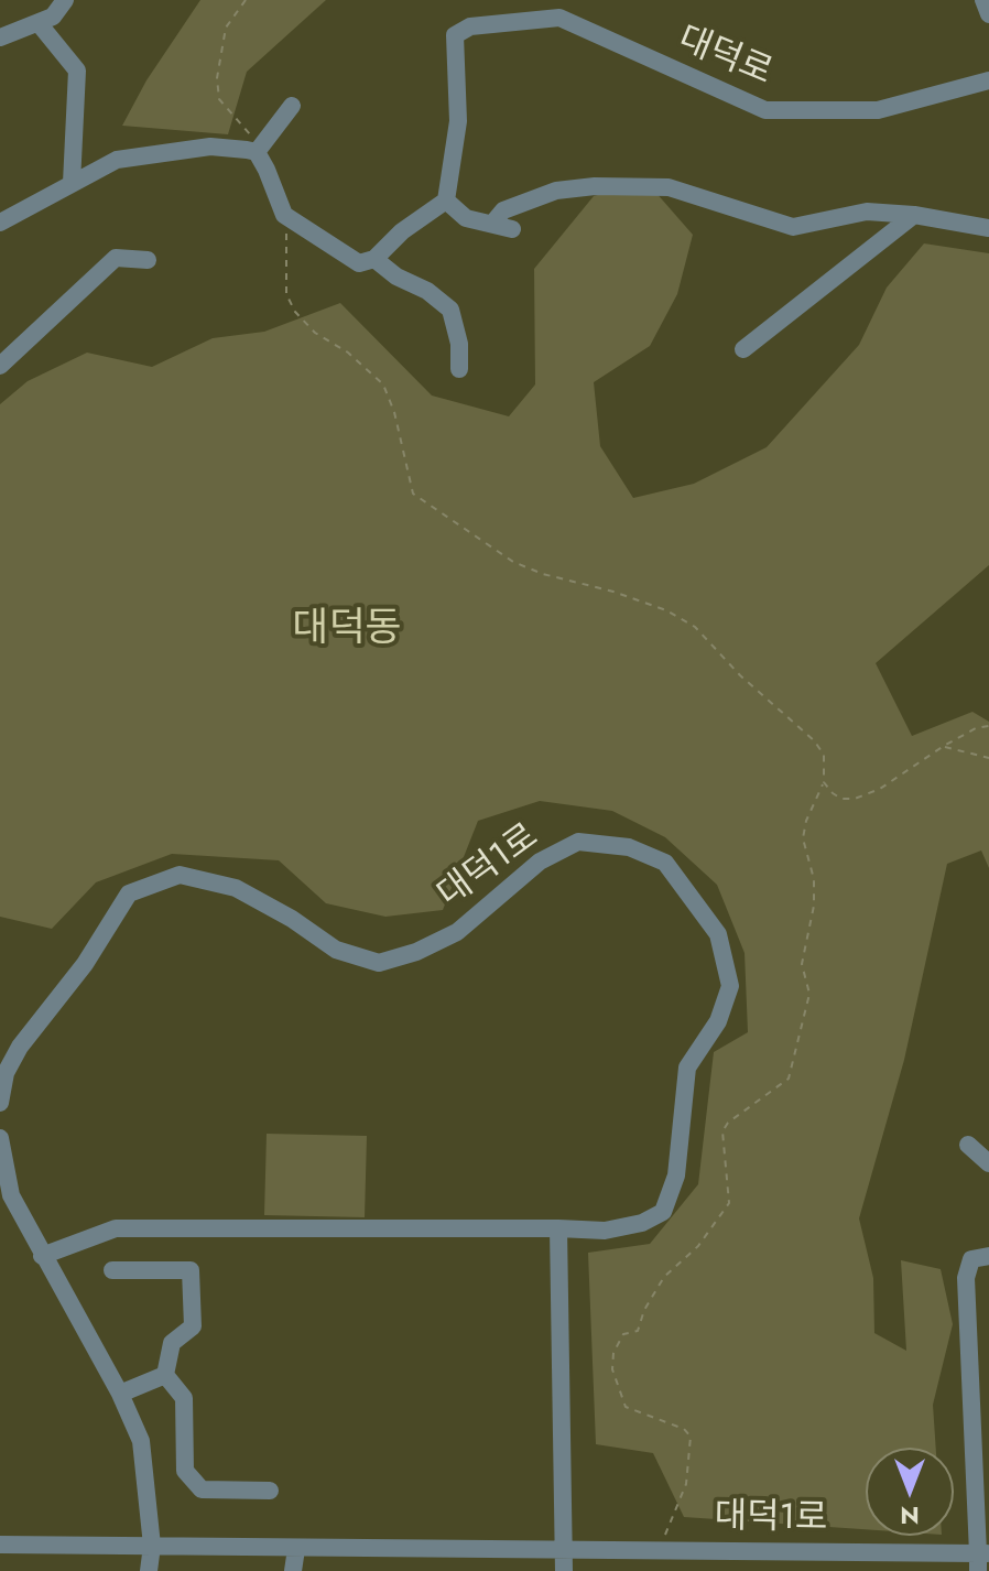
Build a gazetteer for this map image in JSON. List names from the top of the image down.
{
  "streets": {
    "street": ["대덕로", "대덕1로"]
  },
  "districts": ["대덕동"],
  "north": "bottom"
}
